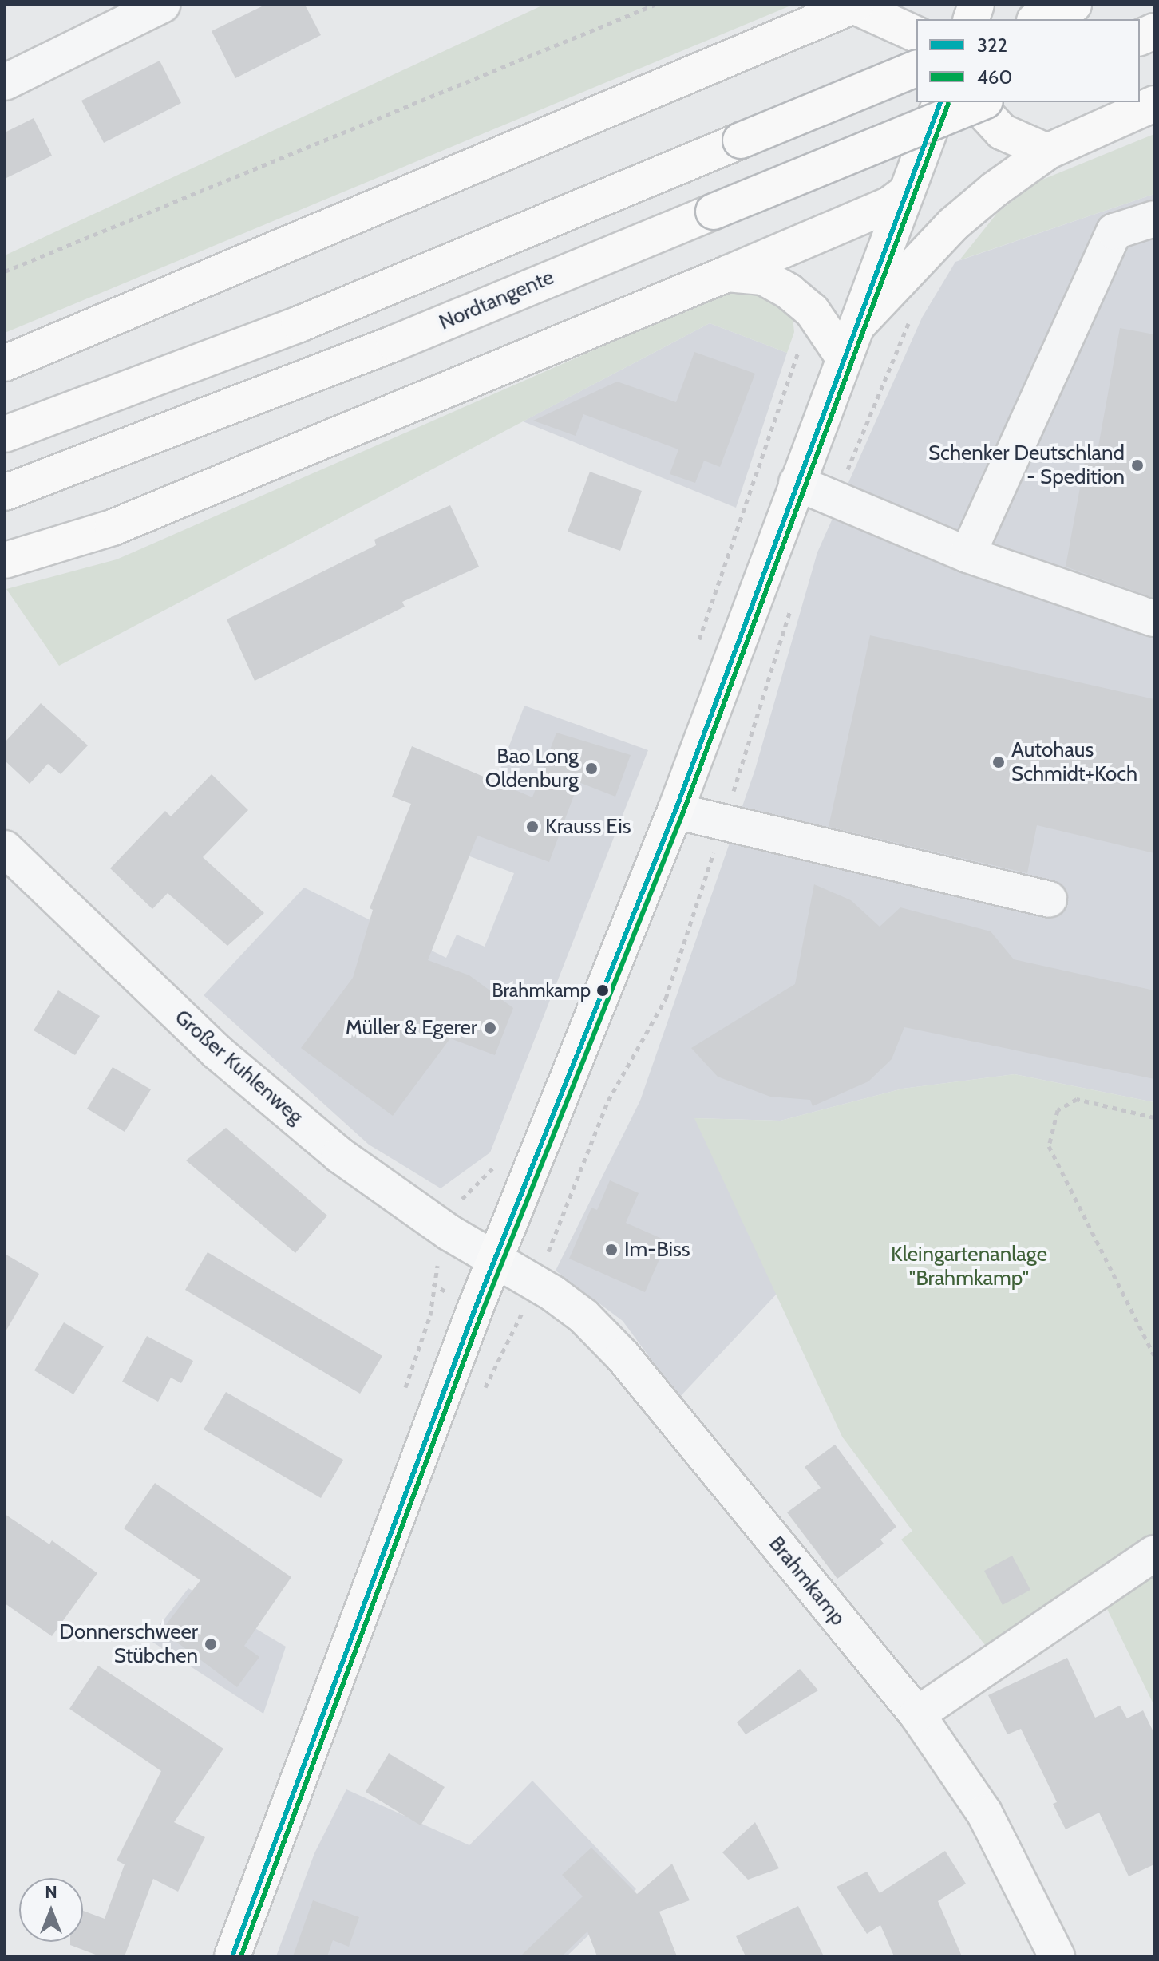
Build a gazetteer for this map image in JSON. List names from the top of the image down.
{
  "streets": {
    "main road": ["Nordtangente"],
    "street": ["Großer Kuhlenweg", "Brahmkamp"]
  },
  "crossings": [
    ["Großer Kuhlenweg", "Brahmkamp"]
  ],
  "parks": ["Kleingartenanlage \"Brahmkamp\""],
  "places": [
    "Schenker Deutschland - Spedition",
    "Autohaus Schmidt+Koch",
    "Bao Long Oldenburg",
    "Krauss Eis",
    "Brahmkamp",
    "Müller & Egerer",
    "Im-Biss",
    "Donnerschweer Stübchen"
  ],
  "lines": ["transit line 322", "transit line 460"],
  "legend": ["322", "460"],
  "north": "top"
}
